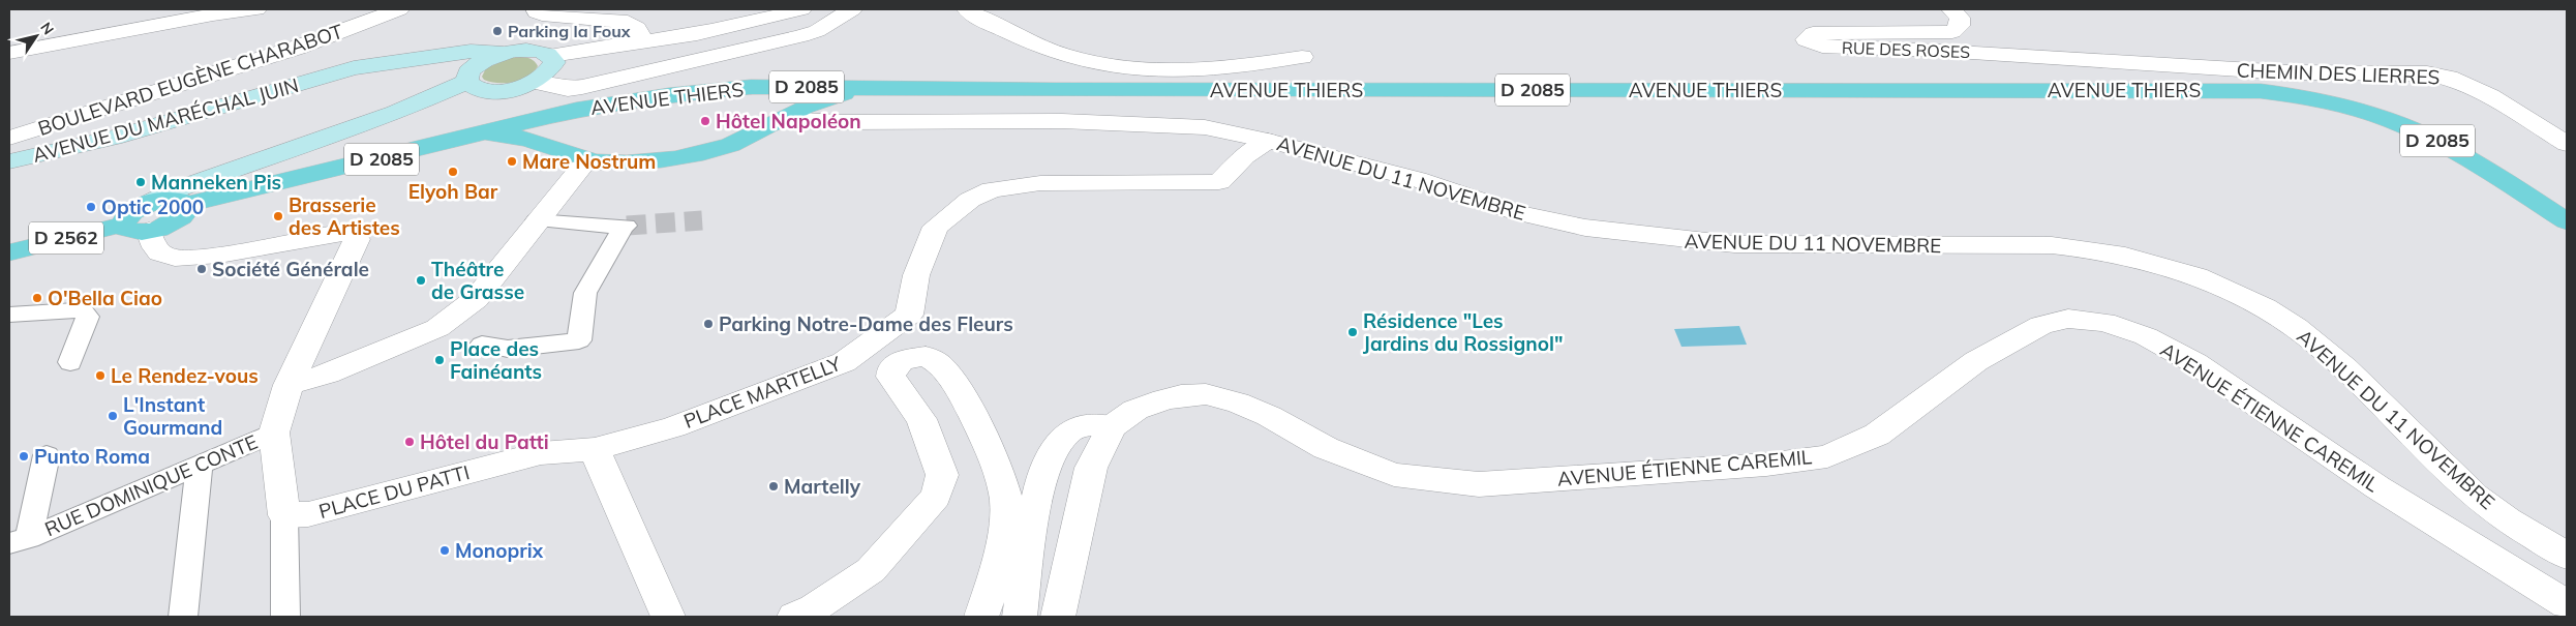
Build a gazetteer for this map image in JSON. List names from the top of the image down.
{
  "streets": {
    "main road": [
      "D 2085",
      "AVENUE THIERS",
      "AVENUE DU MARÉCHAL JUIN",
      "D 2562"
    ],
    "street": [
      "RUE DES ROSES",
      "CHEMIN DES LIERRES",
      "BOULEVARD EUGÈNE CHARABOT",
      "AVENUE DU 11 NOVEMBRE",
      "PLACE MARTELLY",
      "AVENUE ÉTIENNE CAREMIL",
      "RUE DOMINIQUE CONTE",
      "PLACE DU PATTI"
    ]
  },
  "crossings": [
    ["RUE DES ROSES", "CHEMIN DES LIERRES"],
    ["D 2085", "AVENUE THIERS"],
    ["D 2085", "AVENUE DU MARÉCHAL JUIN"],
    ["D 2085", "AVENUE DU 11 NOVEMBRE"],
    ["D 2085", "D 2562"],
    ["AVENUE THIERS", "D 2562"],
    ["AVENUE DU 11 NOVEMBRE", "PLACE MARTELLY"],
    ["PLACE MARTELLY", "PLACE DU PATTI"]
  ],
  "places": [
    "Parking la Foux",
    "Hôtel Napoléon",
    "Mare Nostrum",
    "Elyoh Bar",
    "Manneken Pis",
    "Optic 2000",
    "Brasserie des Artistes",
    "Société Générale",
    "Théâtre de Grasse",
    "O'Bella Ciao",
    "Parking Notre-Dame des Fleurs",
    "Résidence \"Les Jardins du Rossignol\"",
    "Place des Fainéants",
    "Le Rendez-vous",
    "L'Instant Gourmand",
    "Hôtel du Patti",
    "Punto Roma",
    "Martelly",
    "Monoprix"
  ],
  "north": "top right"
}
